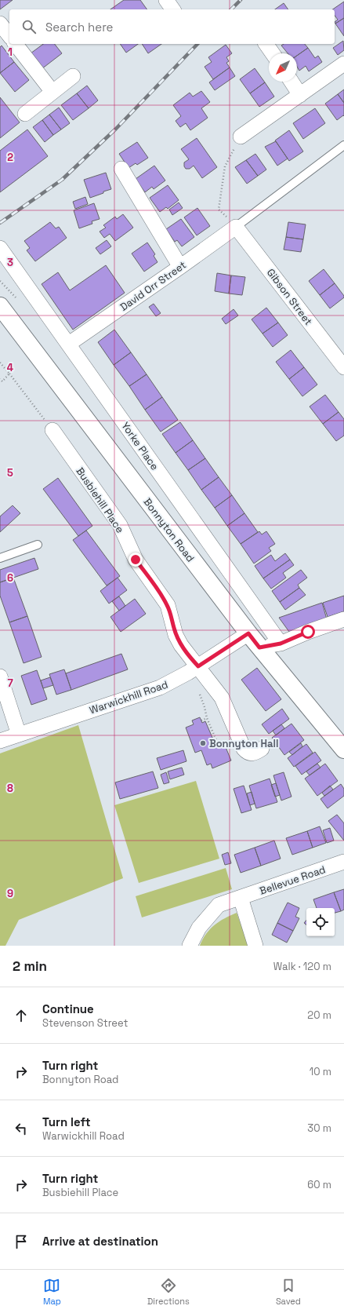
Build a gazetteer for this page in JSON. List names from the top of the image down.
{
  "streets": {
    "street": [
      "David Orr Street",
      "Gibson Street",
      "Yorke Place",
      "Busbiehill Place",
      "Bonnyton Road",
      "Warwickhill Road",
      "Bellevue Road"
    ]
  },
  "crossings": [
    ["David Orr Street", "Gibson Street"],
    ["David Orr Street", "Yorke Place"],
    ["Busbiehill Place", "Warwickhill Road"],
    ["Bonnyton Road", "Warwickhill Road"]
  ],
  "places": ["Bonnyton Hall"],
  "north": "bottom left",
  "page": {
    "search": "Search here",
    "heading": ["2 min", "Walk · 120 m"],
    "list": [
      ["Continue", "Stevenson Street", "20 m"],
      ["Turn right", "Bonnyton Road", "10 m"],
      ["Turn left", "Warwickhill Road", "30 m"],
      ["Turn right", "Busbiehill Place", "60 m"],
      "Arrive at destination"
    ],
    "nav": ["Map", "Directions", "Saved"]
  },
  "grid": {
    "rows": [
      "1",
      "2",
      "3",
      "4",
      "5",
      "6",
      "7",
      "8",
      "9"
    ]
  }
}
